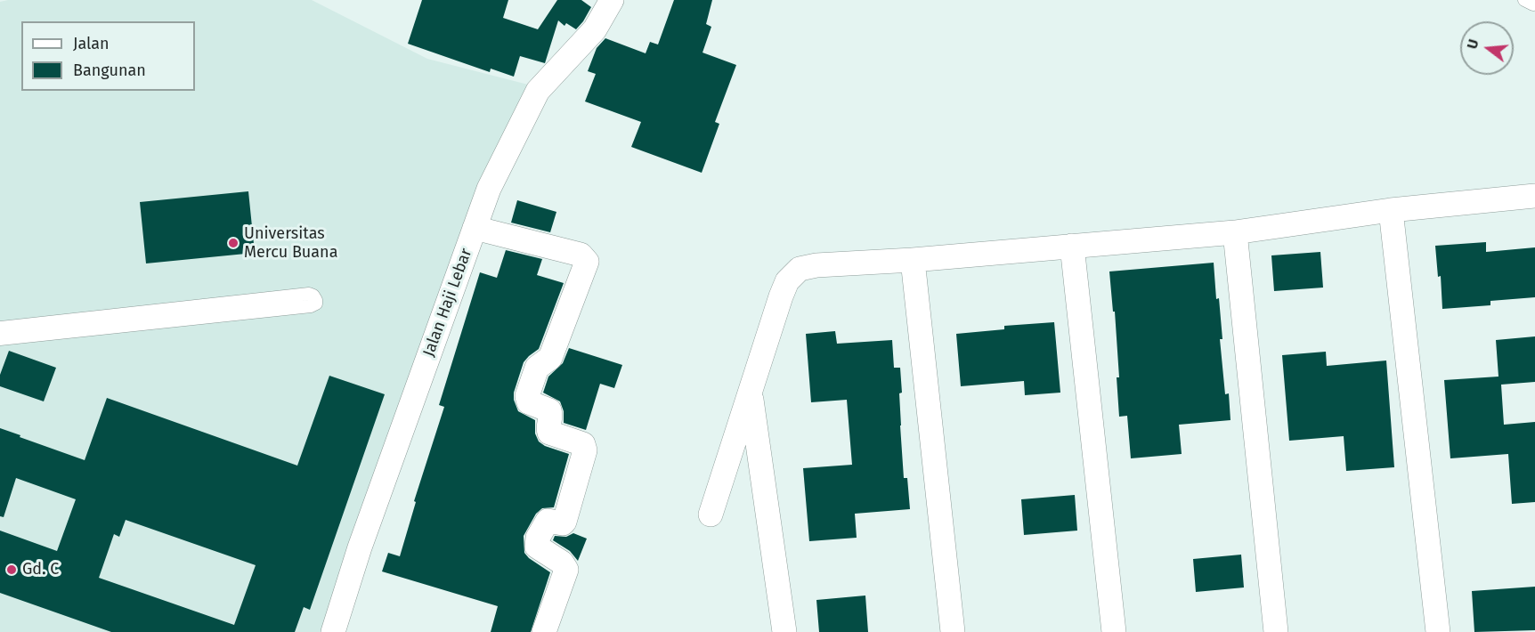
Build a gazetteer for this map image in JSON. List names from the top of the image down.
{
  "streets": {
    "street": ["Jalan Haji Lebar"]
  },
  "places": ["Universitas Mercu Buana", "Gd. C"],
  "legend": ["Jalan", "Bangunan"],
  "north": "left"
}
